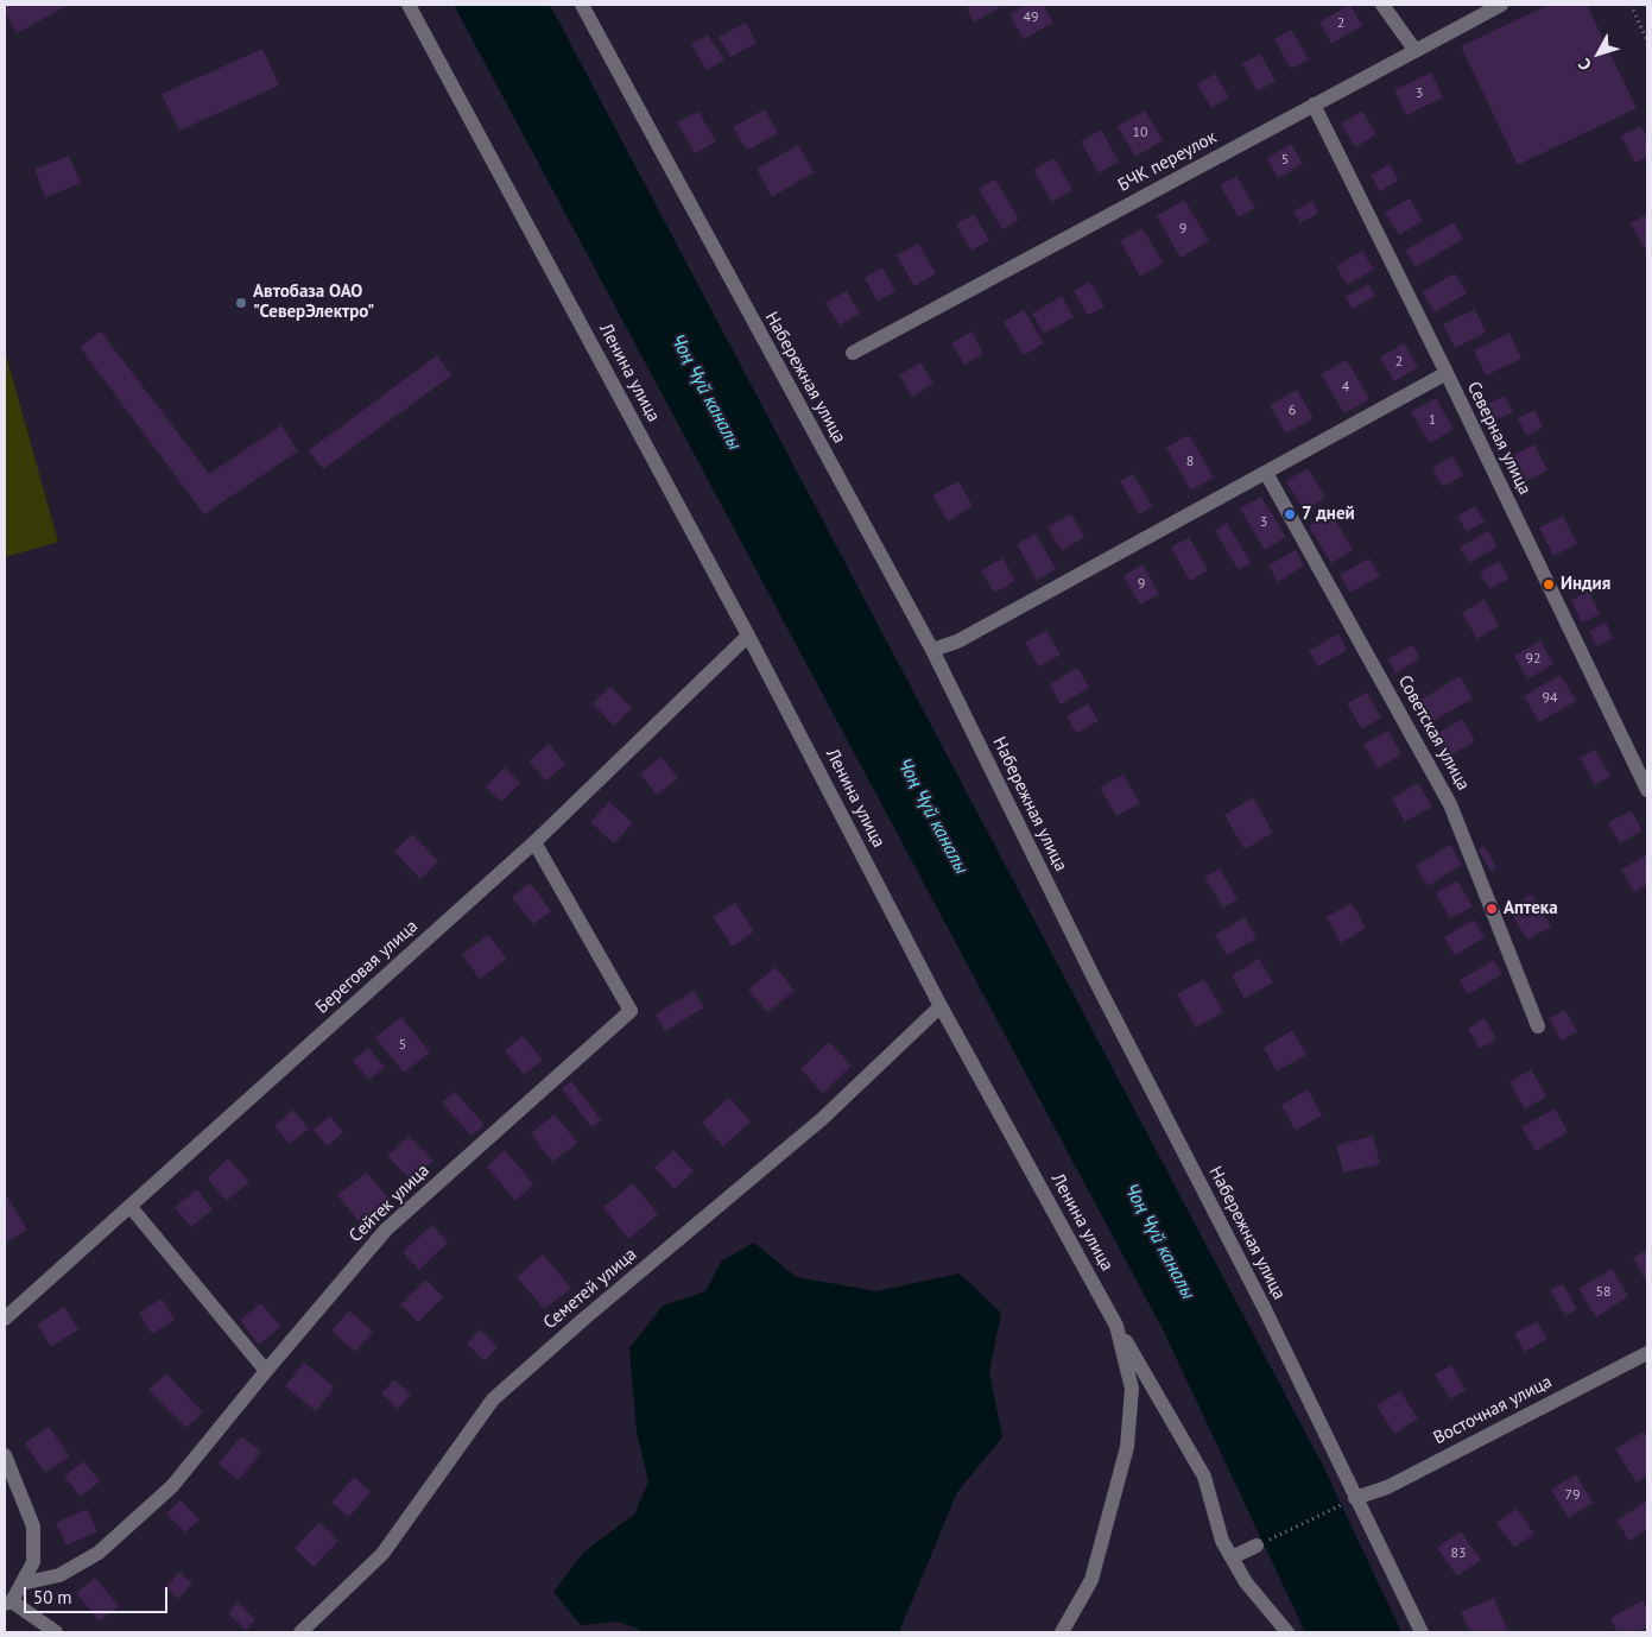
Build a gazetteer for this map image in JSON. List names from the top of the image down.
{
  "streets": {
    "street": [
      "БЧК переулок",
      "Ленина улица",
      "Набережная улица",
      "Северная улица",
      "Советская улица",
      "Береговая улица",
      "Сейтек улица",
      "Семетей улица",
      "Восточная улица"
    ]
  },
  "crossings": [
    ["БЧК переулок", "Северная улица"],
    ["Ленина улица", "Береговая улица"],
    ["Ленина улица", "Семетей улица"],
    ["Набережная улица", "Восточная улица"],
    ["Береговая улица", "Сейтек улица"]
  ],
  "water": ["Чоң Чүй каналы"],
  "places": [
    "Автобаза ОАО \"СеверЭлектро\"",
    "7 дней",
    "Индия",
    "Аптека"
  ],
  "house_numbers": [
    "49",
    "2",
    "3",
    "10",
    "5",
    "9",
    "2",
    "4",
    "6",
    "1",
    "8",
    "3",
    "9",
    "92",
    "94",
    "5",
    "58",
    "79",
    "83"
  ],
  "scale_bar": "50 m",
  "north": "bottom left"
}
